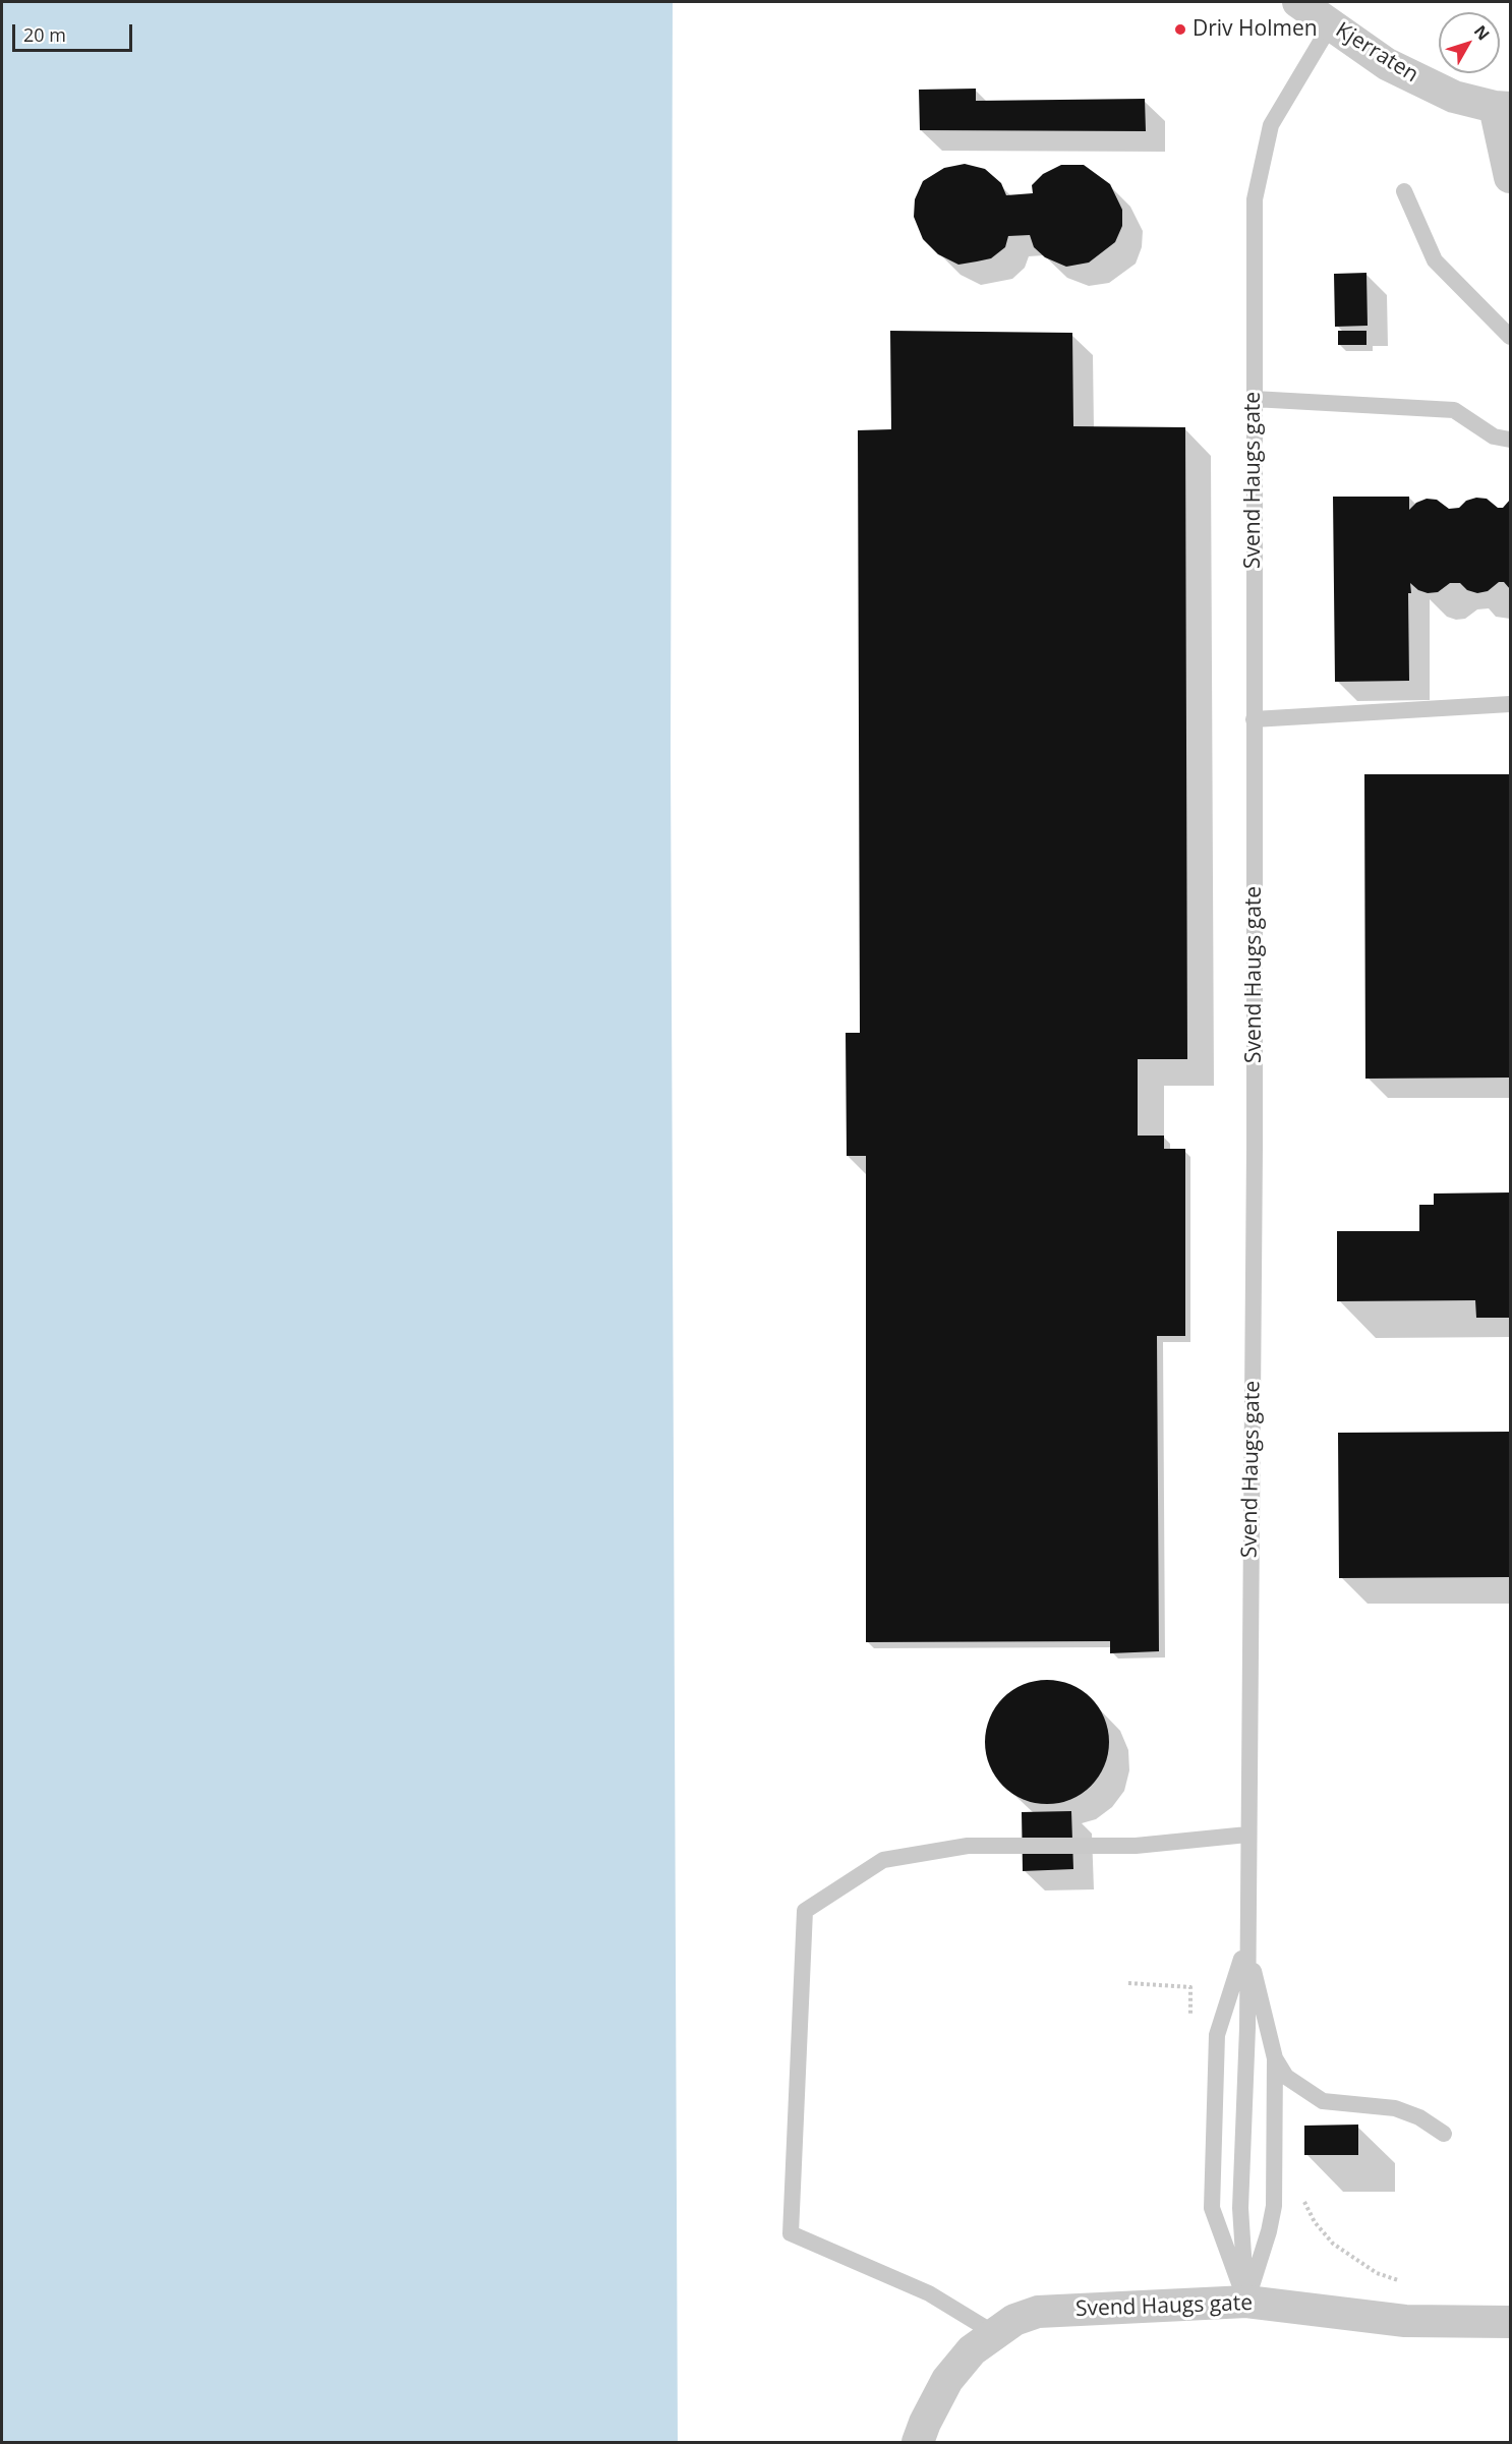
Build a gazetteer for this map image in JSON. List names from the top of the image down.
{
  "streets": {
    "street": ["Kjerraten", "Svend Haugs gate"]
  },
  "crossings": [
    ["Kjerraten", "Svend Haugs gate"]
  ],
  "places": ["Driv Holmen"],
  "scale_bar": "20 m",
  "north": "top right"
}
